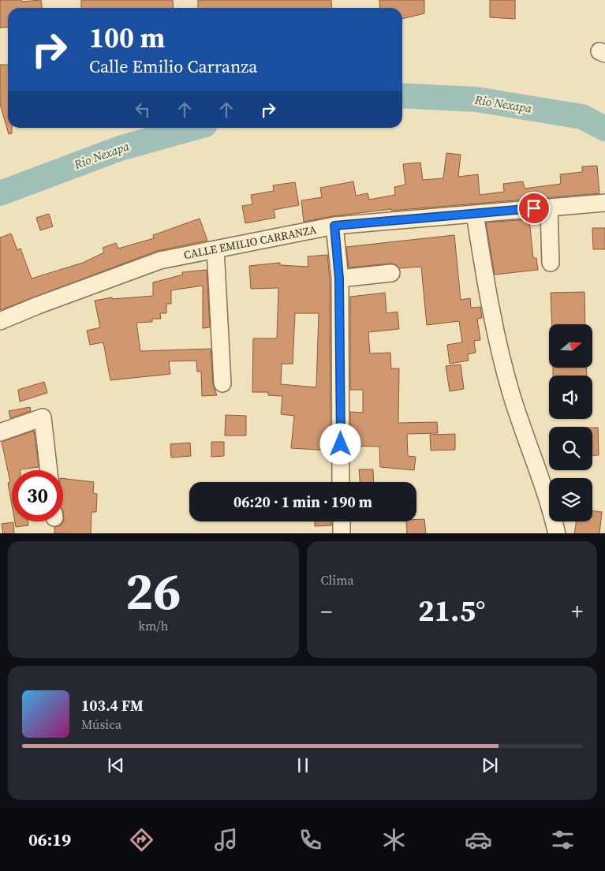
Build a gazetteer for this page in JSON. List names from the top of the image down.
{
  "streets": {
    "street": ["CALLE EMILIO CARRANZA"]
  },
  "water": ["Rio Nexapa"],
  "north": "right",
  "page": {
    "turn": ["100 m", "Calle Emilio Carranza"],
    "limit": "30",
    "trip": "06:20 · 1 min · 190 m",
    "tile": [
      ["26", "km/h"],
      "Clima"
    ],
    "heat": ["−", "21.5°", "+"],
    "song": ["103.4 FM", "Música"],
    "tabs": "06:19"
  }
}
